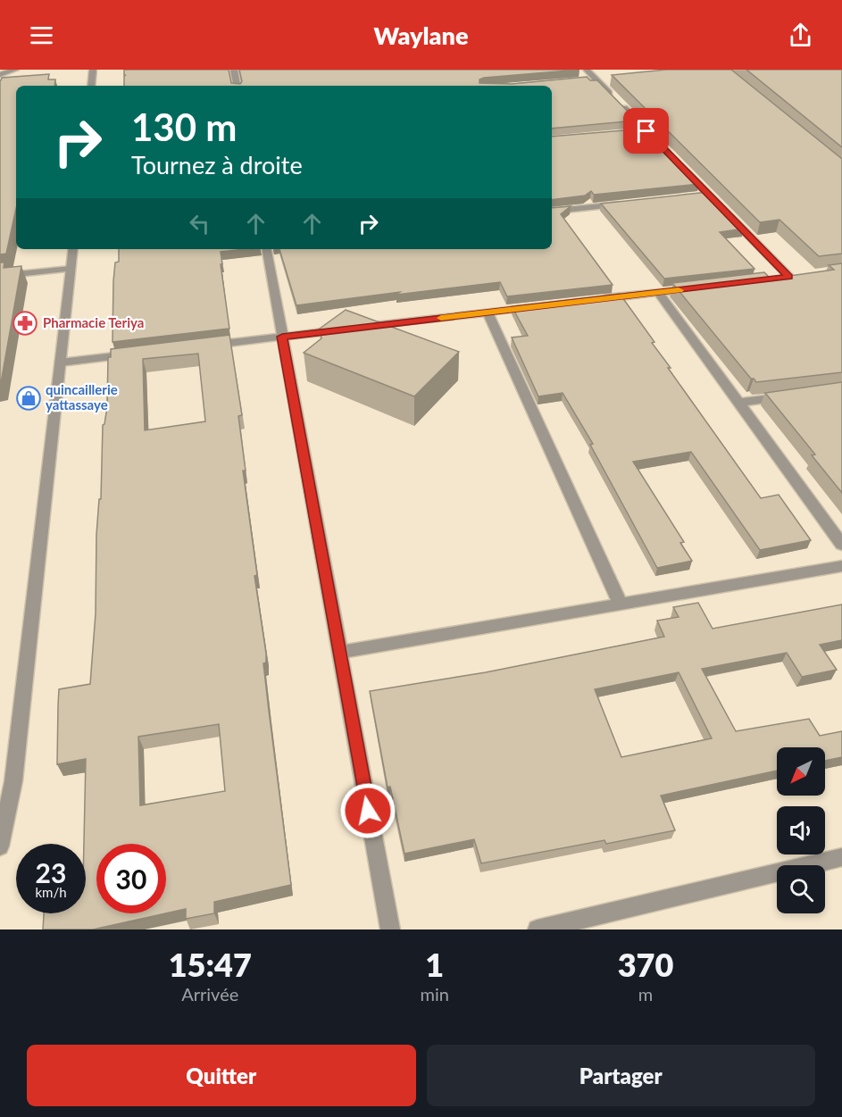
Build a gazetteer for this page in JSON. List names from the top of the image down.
{
  "places": {
    "pharmacy": ["Pharmacie Teriya"],
    "shop": ["quincaillerie yattassaye"]
  },
  "north": "bottom left",
  "page": {
    "header": "Waylane",
    "turn": ["130 m", "Tournez à droite"],
    "speed": "23 km/h",
    "limit": "30",
    "eta": [
      "15:47",
      "Arrivée",
      "1",
      "min",
      "370",
      "m"
    ],
    "buttons": ["Quitter", "Partager"]
  }
}
